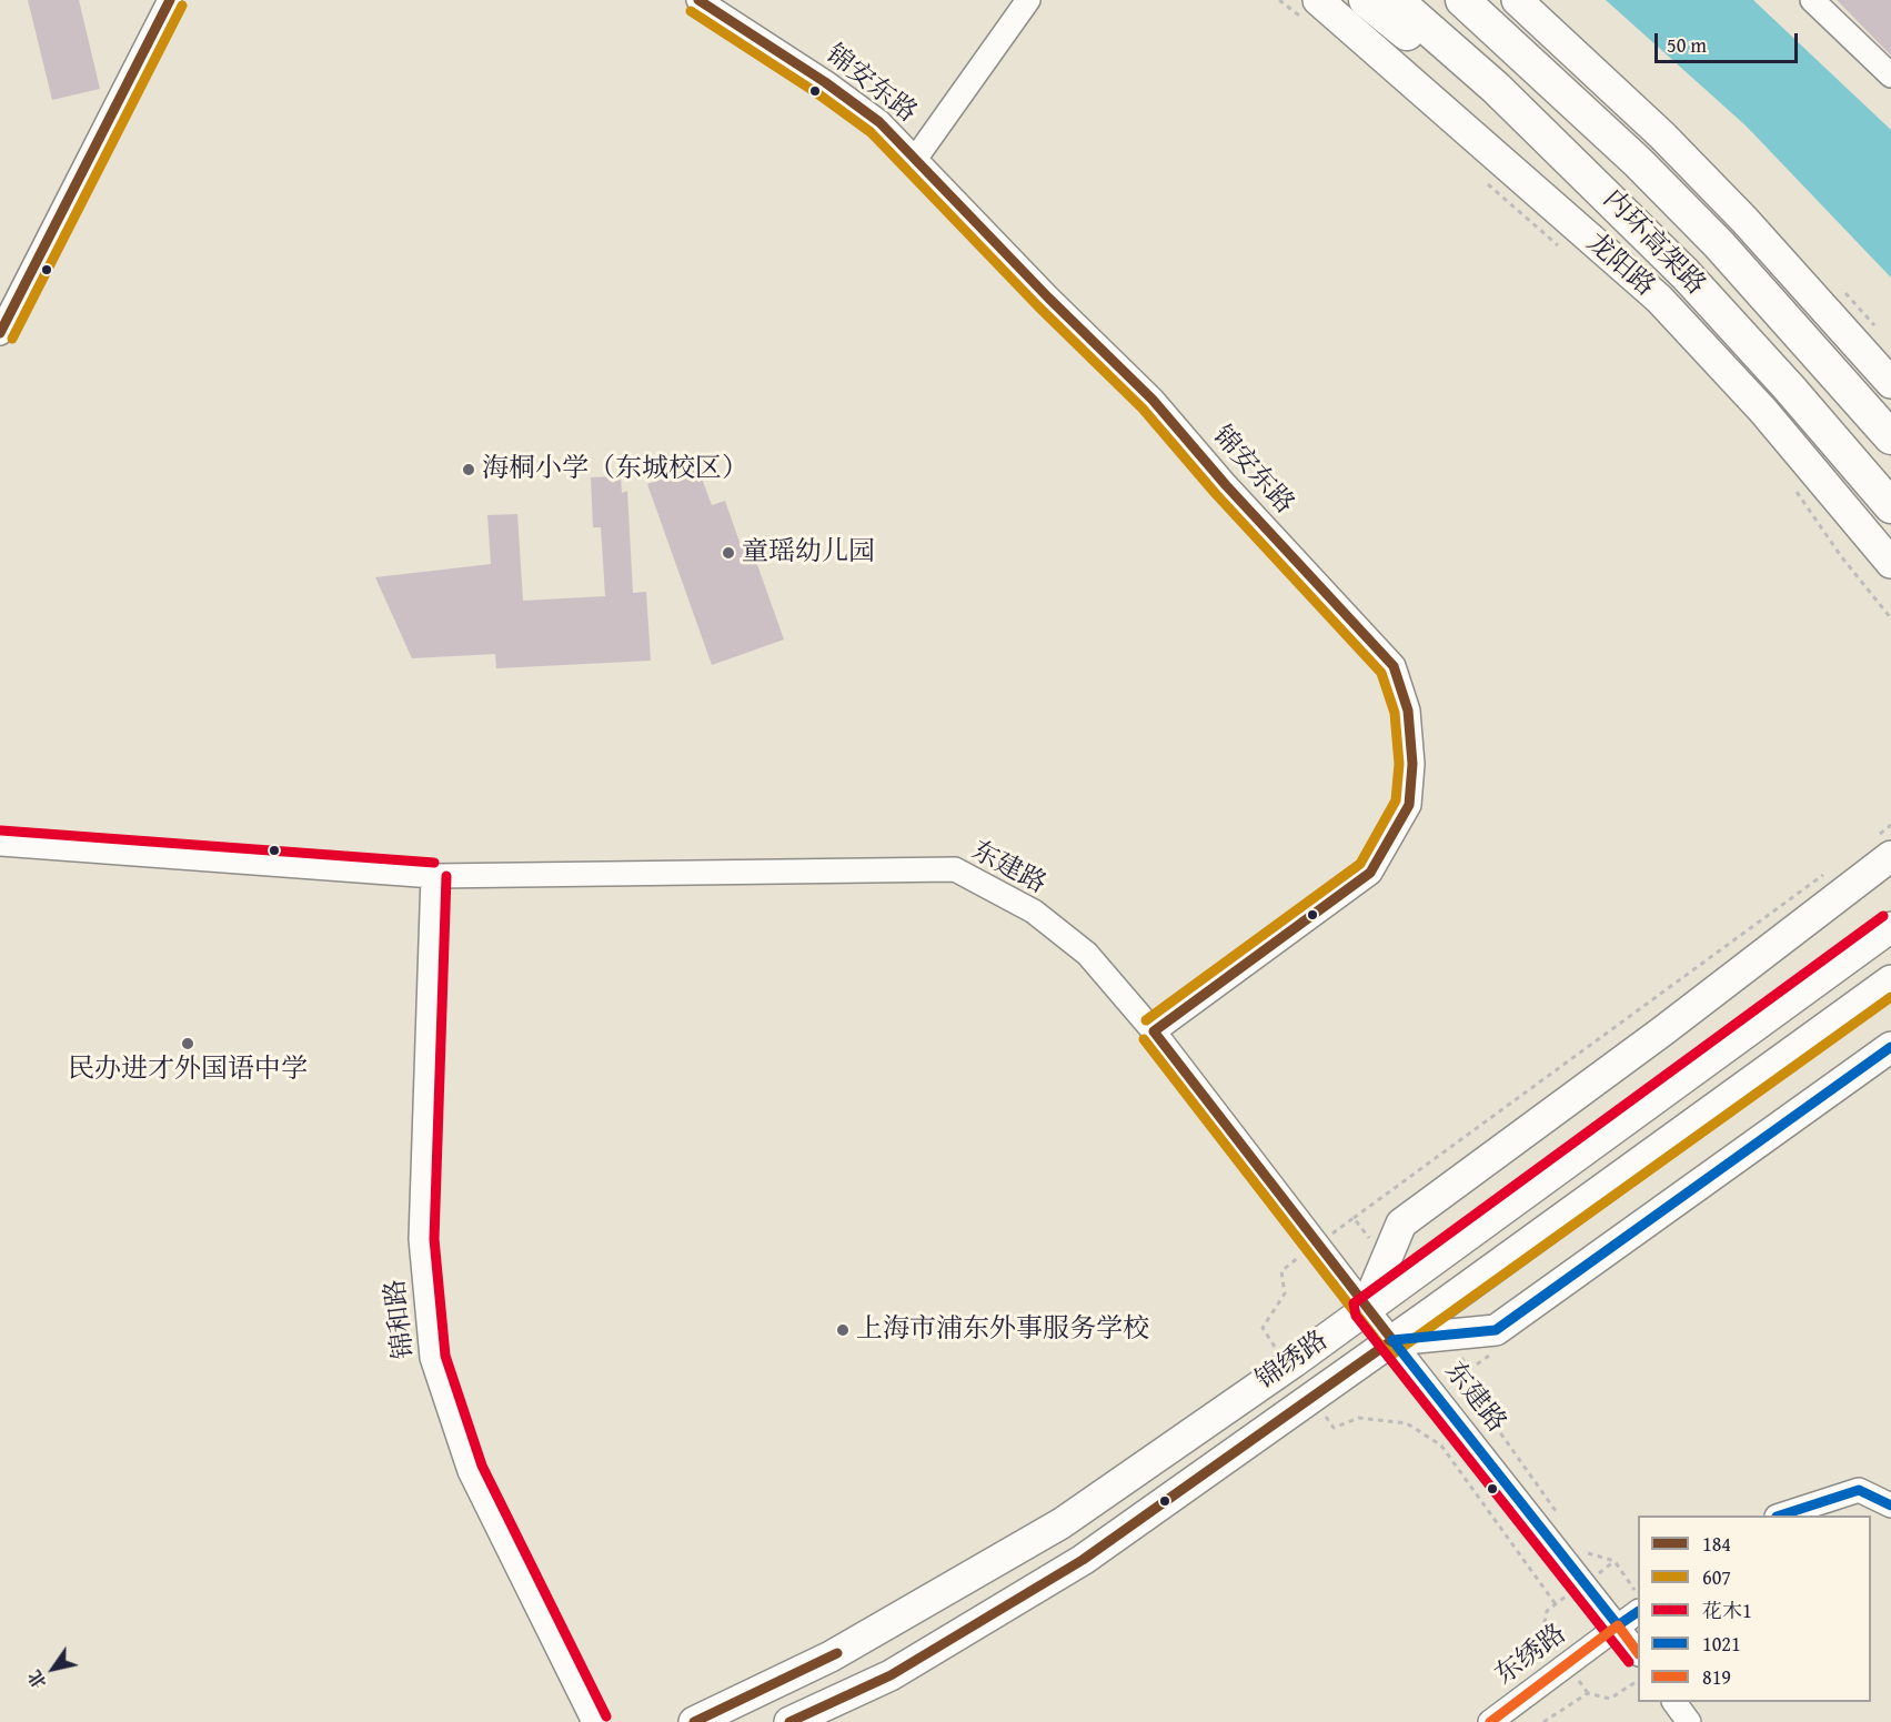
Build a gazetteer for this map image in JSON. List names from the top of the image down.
{
  "streets": {
    "highway": ["内环高架路"],
    "main road": ["龙阳路", "锦绣路"],
    "street": [
      "锦安东路",
      "东建路",
      "锦和路",
      "东绣路"
    ]
  },
  "crossings": [
    ["锦安东路", "东建路"],
    ["东建路", "锦和路"],
    ["东建路", "锦绣路"],
    ["东建路", "东绣路"]
  ],
  "places": [
    "海桐小学（东城校区）",
    "童瑶幼儿园",
    "民办进才外国语中学",
    "上海市浦东外事服务学校"
  ],
  "lines": [
    "transit line 184",
    "transit line 607",
    "transit line 花木1",
    "transit line 1021",
    "transit line 819"
  ],
  "legend": [
    "184",
    "607",
    "花木1",
    "1021",
    "819"
  ],
  "scale_bar": "50 m",
  "north": "bottom left"
}
